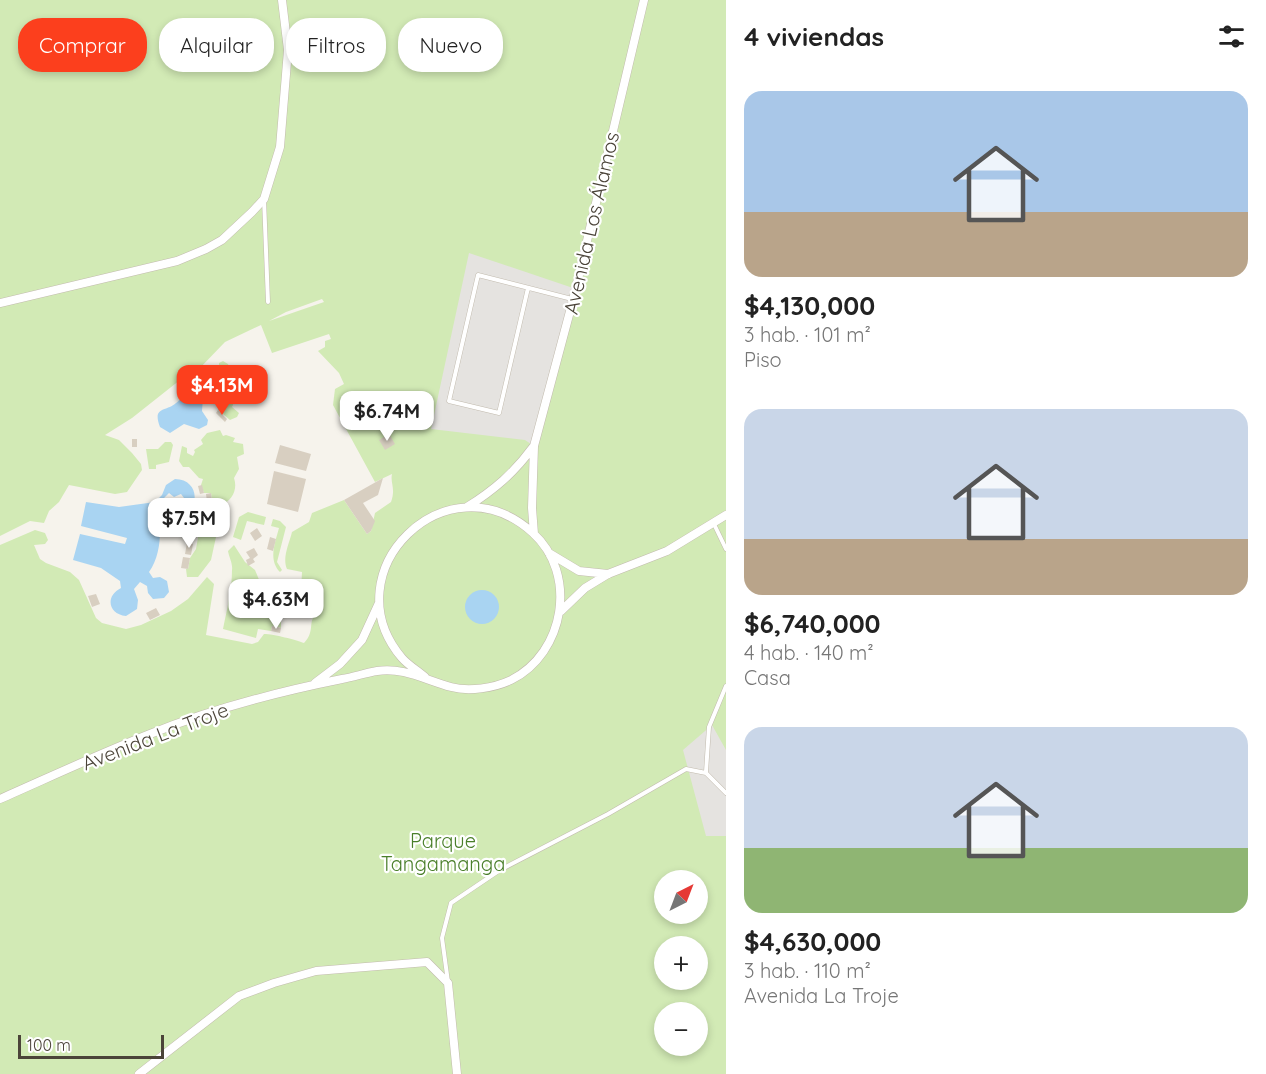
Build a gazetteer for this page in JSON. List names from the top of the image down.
{
  "streets": {
    "street": ["Avenida Los Álamos", "Avenida La Troje"]
  },
  "crossings": [
    ["Avenida Los Álamos", "Avenida La Troje"]
  ],
  "parks": ["Parque Tangamanga"],
  "scale_bar": "100 m",
  "north": "top right",
  "page": {
    "heading": "4 viviendas",
    "chip": [
      "Comprar",
      "Alquilar",
      "Filtros",
      "Nuevo"
    ],
    "list": [
      {
        "name": "$4,130,000",
        "note": "3 hab. · 101 m² · Piso"
      },
      {
        "name": "$6,740,000",
        "note": "4 hab. · 140 m² · Casa"
      },
      {
        "name": "$4,630,000",
        "note": "3 hab. · 110 m² · Avenida La Troje"
      }
    ],
    "price": [
      "$4.13M",
      "$6.74M",
      "$7.5M",
      "$4.63M"
    ],
    "map_buttons": ["+", "−"],
    "scale": "100 m"
  }
}
